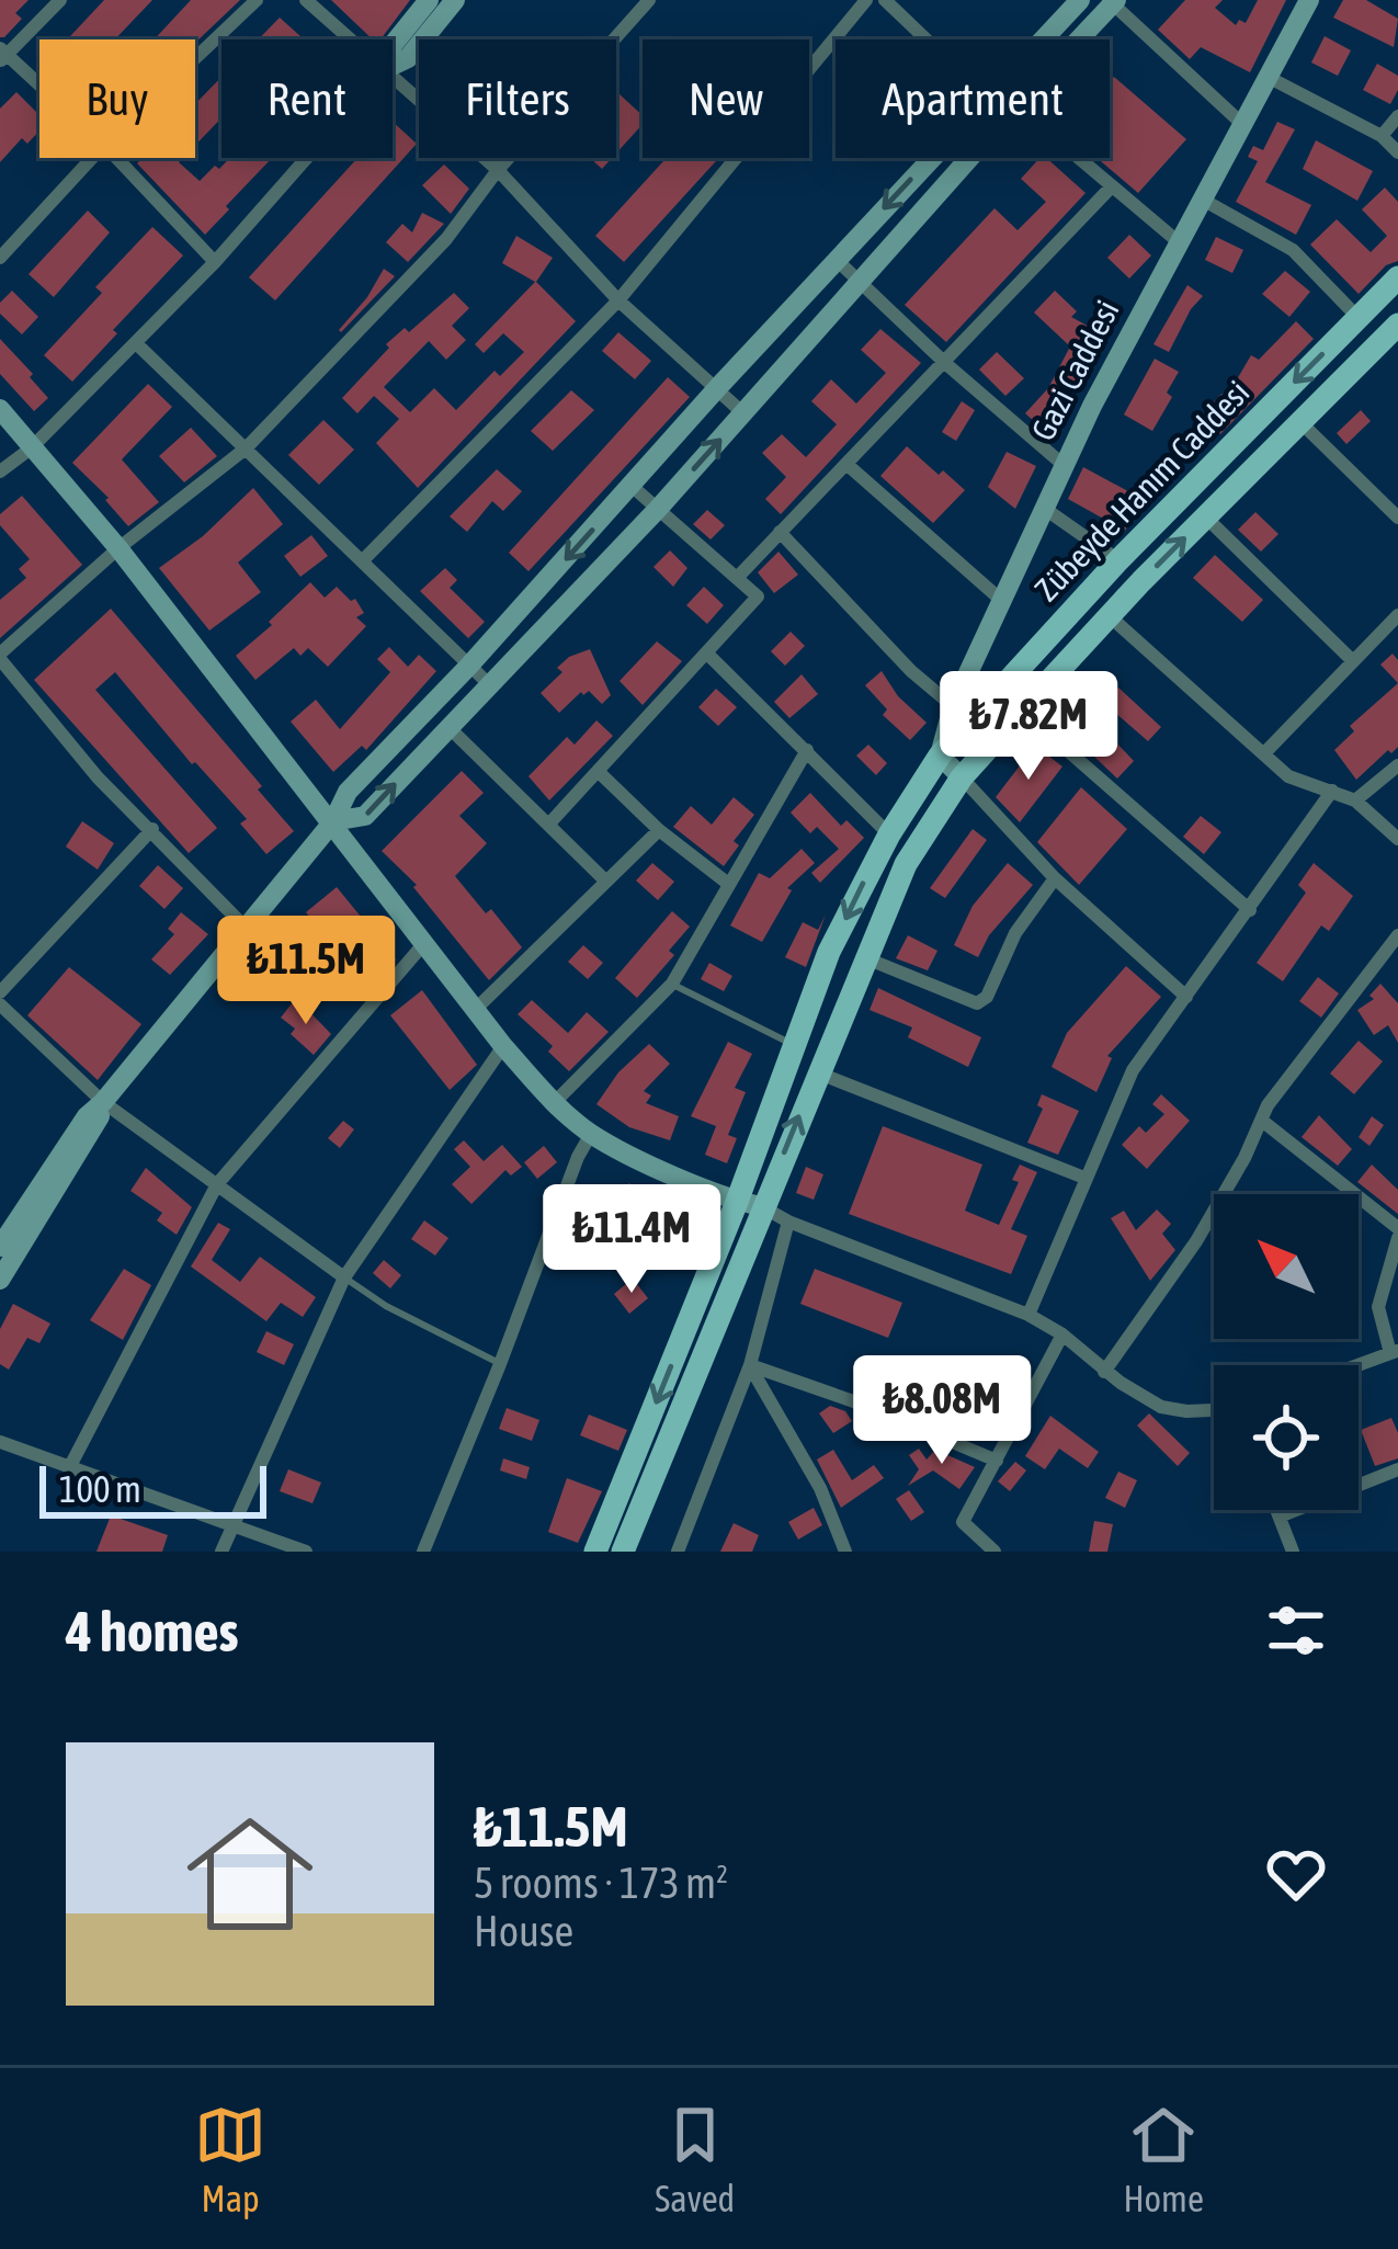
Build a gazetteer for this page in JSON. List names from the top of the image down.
{
  "streets": {
    "main road": ["Zübeyde Hanım Caddesi"],
    "street": ["Gazi Caddesi"]
  },
  "crossings": [
    ["Gazi Caddesi", "Zübeyde Hanım Caddesi"]
  ],
  "scale_bar": "100 m",
  "north": "top left",
  "page": {
    "chip": [
      "Buy",
      "Rent",
      "Filters",
      "New",
      "Apartment"
    ],
    "price": [
      "₺7.82M",
      "₺11.5M",
      "₺11.4M",
      "₺8.08M"
    ],
    "scale": "100 m",
    "heading": "4 homes",
    "list": [
      {
        "name": "₺11.5M",
        "note": "5 rooms · 173 m² · House"
      }
    ],
    "tabs": ["Map", "Saved", "Home"]
  }
}
